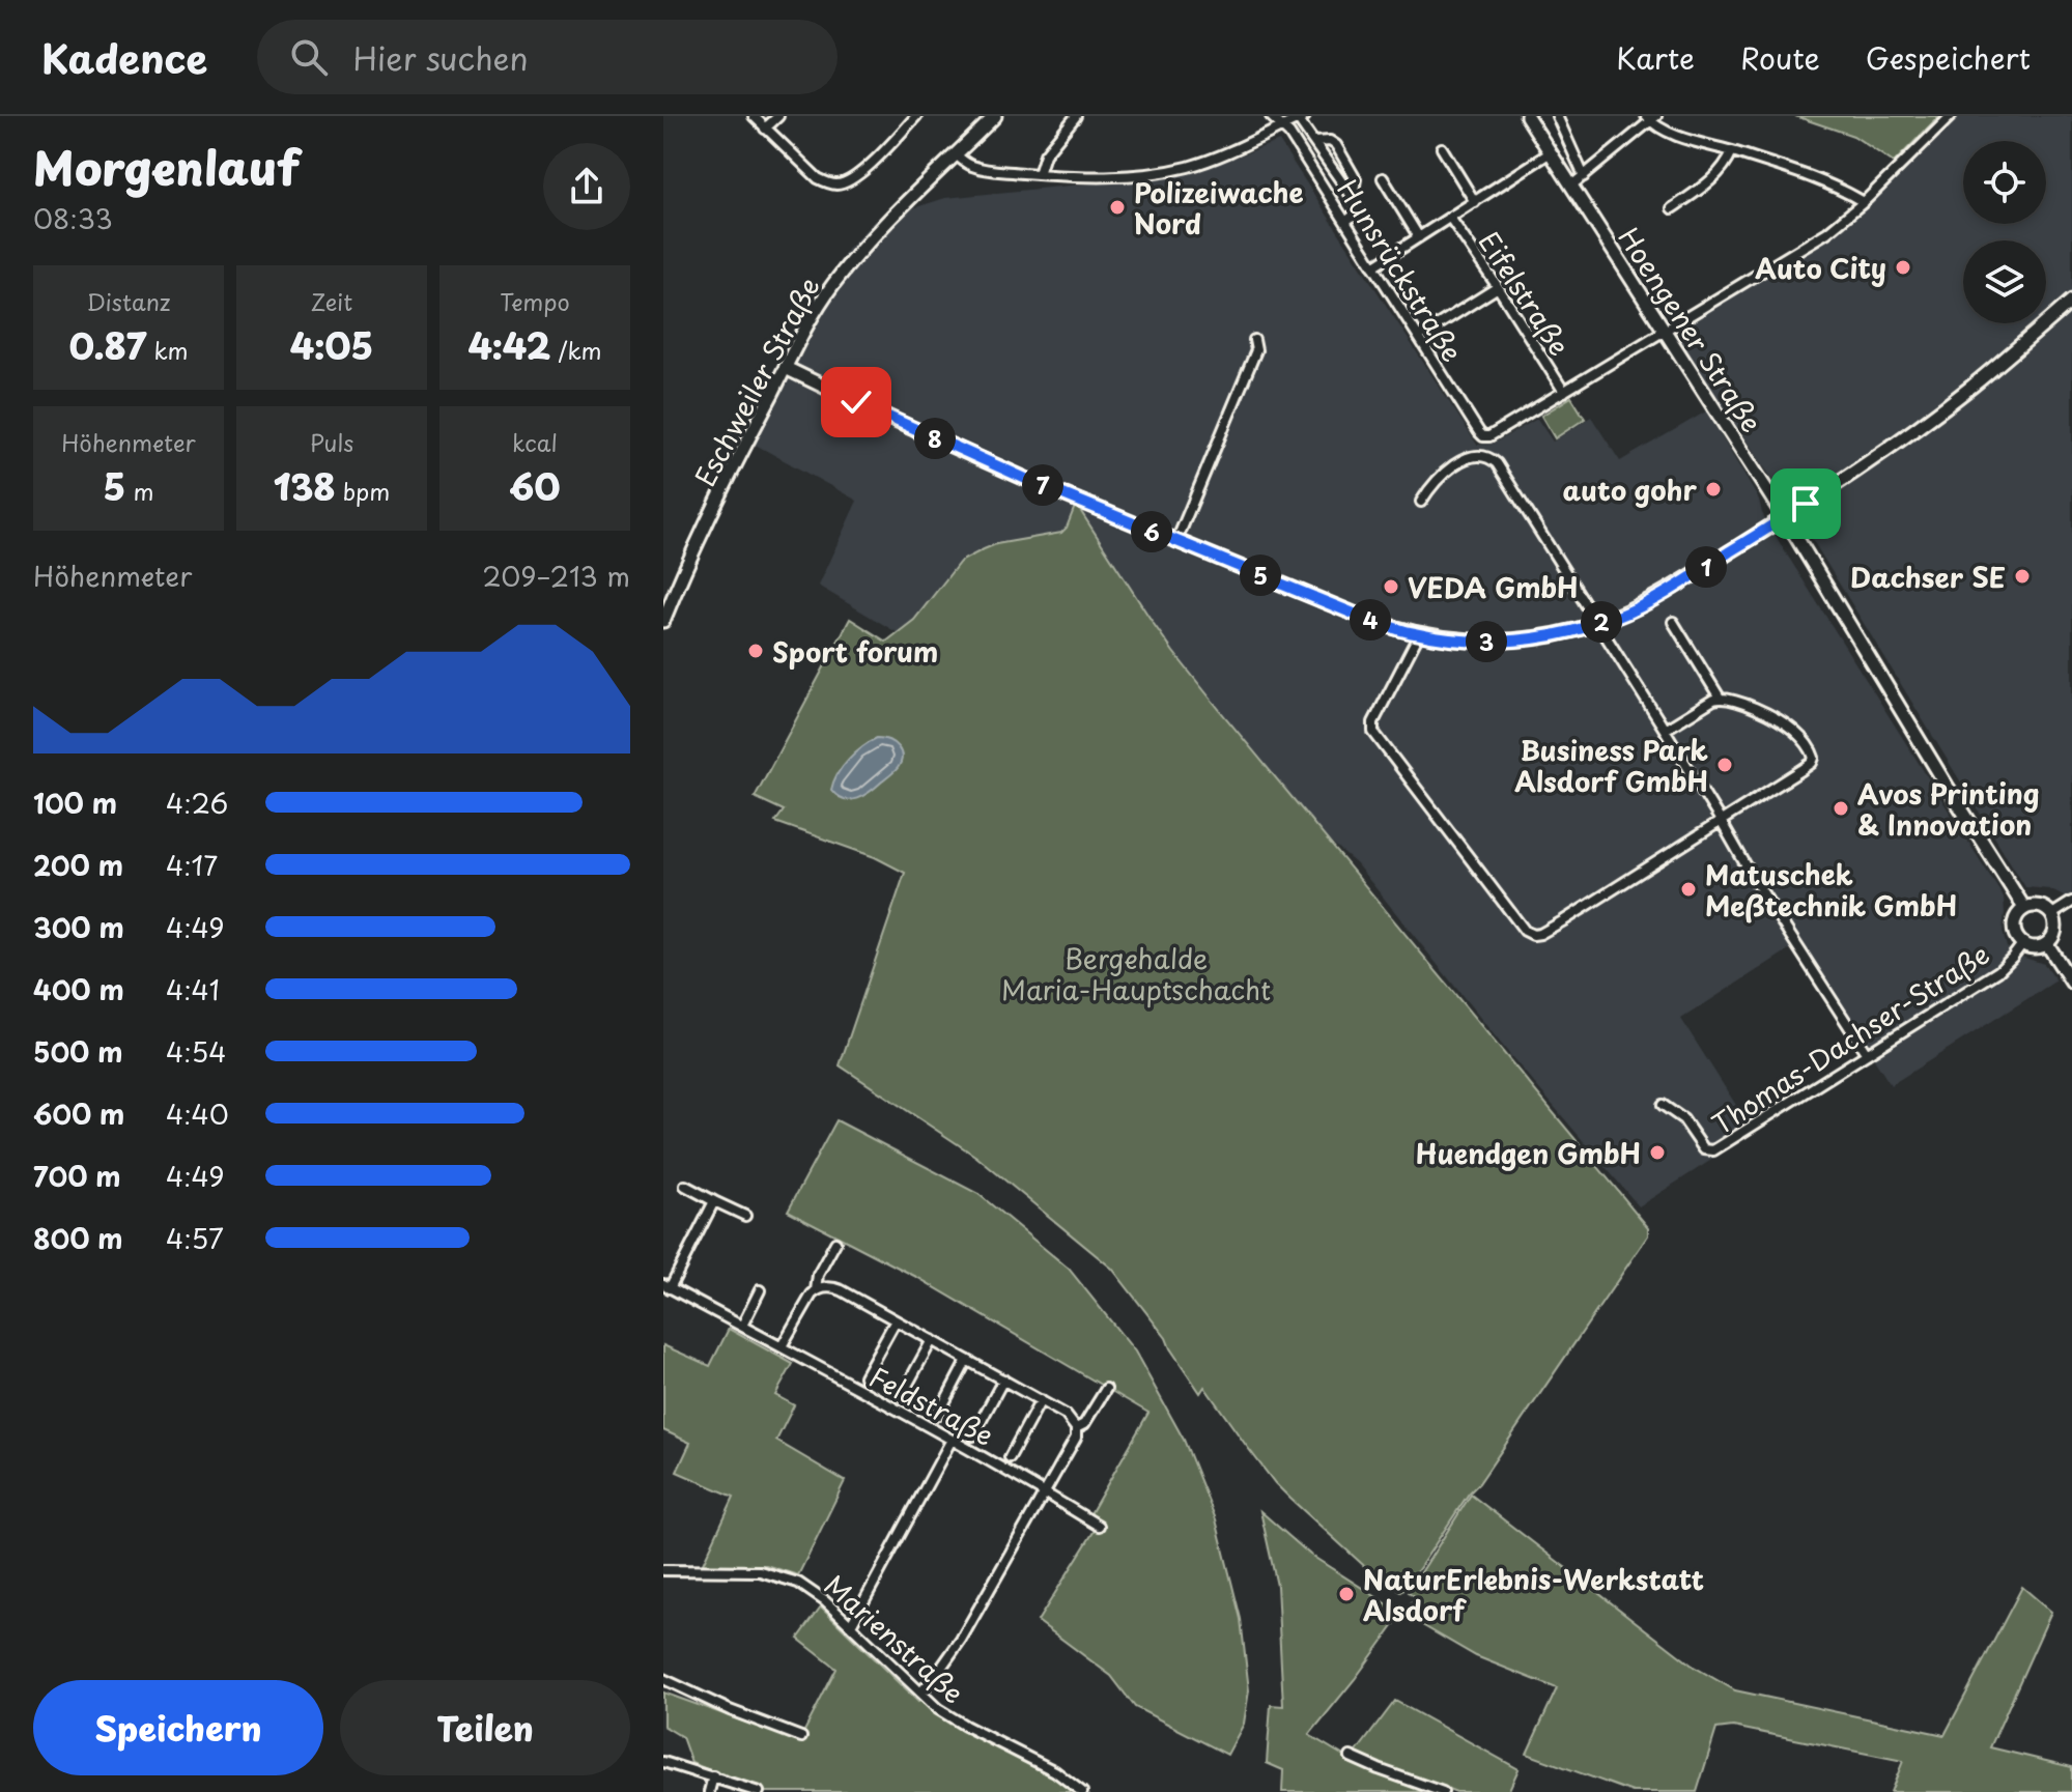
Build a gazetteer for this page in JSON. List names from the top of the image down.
{
  "streets": {
    "street": [
      "Hunsrückstraße",
      "Eifelstraße",
      "Hoengener Straße",
      "Eschweiler Straße",
      "Thomas-Dachser-Straße",
      "Feldstraße",
      "Marienstraße"
    ]
  },
  "crossings": [
    ["Hunsrückstraße", "Eifelstraße"],
    ["Hoengener Straße", "Thomas-Dachser-Straße"]
  ],
  "parks": ["Bergehalde Maria-Hauptschacht"],
  "places": [
    "Polizeiwache Nord",
    "Auto City",
    "auto gohr",
    "Dachser SE",
    "VEDA GmbH",
    "Sport forum",
    "Business Park Alsdorf GmbH",
    "Avos Printing & Innovation",
    "Matuschek Meßtechnik GmbH",
    "Huendgen GmbH",
    "NaturErlebnis-Werkstatt Alsdorf"
  ],
  "page": {
    "header": "Kadence",
    "search": "Hier suchen",
    "nav": ["Karte", "Route", "Gespeichert"],
    "heading": ["Morgenlauf", "08:33"],
    "stats": [
      ["Distanz", "0.87 km"],
      ["Zeit", "4:05"],
      ["Tempo", "4:42 /km"],
      ["Höhenmeter", "5 m"],
      ["Puls", "138 bpm"],
      ["kcal", "60"]
    ],
    "pins": [
      "8",
      "7",
      "6",
      "1",
      "5",
      "4",
      "2",
      "3"
    ],
    "chart": ["Höhenmeter", "209–213 m"],
    "list": [
      {
        "name": "100 m",
        "note": "4:26"
      },
      {
        "name": "200 m",
        "note": "4:17"
      },
      {
        "name": "300 m",
        "note": "4:49"
      },
      {
        "name": "400 m",
        "note": "4:41"
      },
      {
        "name": "500 m",
        "note": "4:54"
      },
      {
        "name": "600 m",
        "note": "4:40"
      },
      {
        "name": "700 m",
        "note": "4:49"
      },
      {
        "name": "800 m",
        "note": "4:57"
      }
    ],
    "buttons": ["Speichern", "Teilen"]
  }
}
